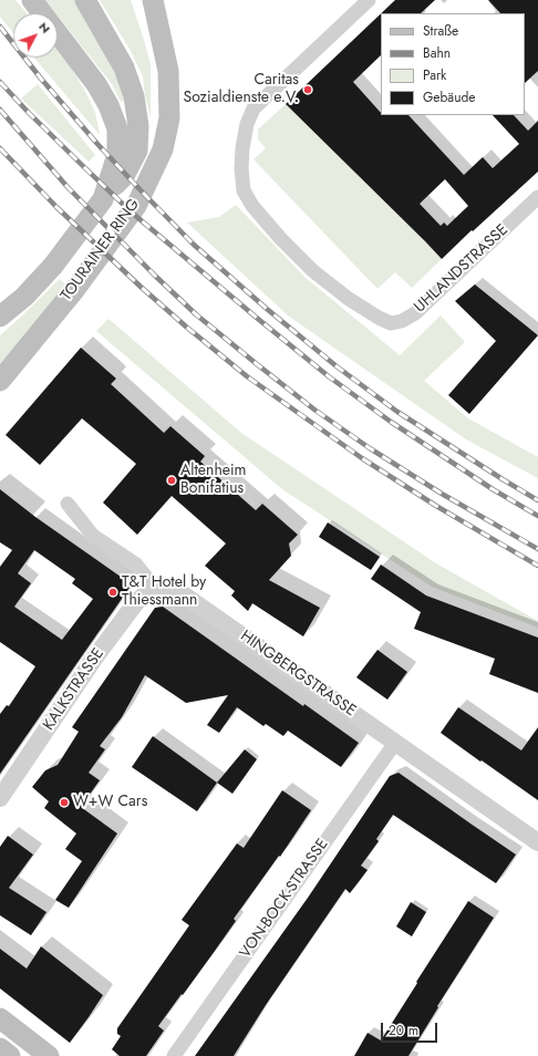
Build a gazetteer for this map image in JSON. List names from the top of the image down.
{
  "streets": {
    "main road": ["TOURAINER RING"],
    "street": [
      "UHLANDSTRASSE",
      "HINGBERGSTRASSE",
      "KALKSTRASSE",
      "VON-BOCK-STRASSE"
    ]
  },
  "crossings": [
    ["HINGBERGSTRASSE", "KALKSTRASSE"],
    ["HINGBERGSTRASSE", "VON-BOCK-STRASSE"]
  ],
  "places": [
    "Caritas Sozialdienste e.V.",
    "Altenheim Bonifatius",
    "T&T Hotel by Thiessmann",
    "W+W Cars"
  ],
  "legend": [
    "Straße",
    "Bahn",
    "Park",
    "Gebäude"
  ],
  "scale_bar": "20 m",
  "north": "top right"
}
